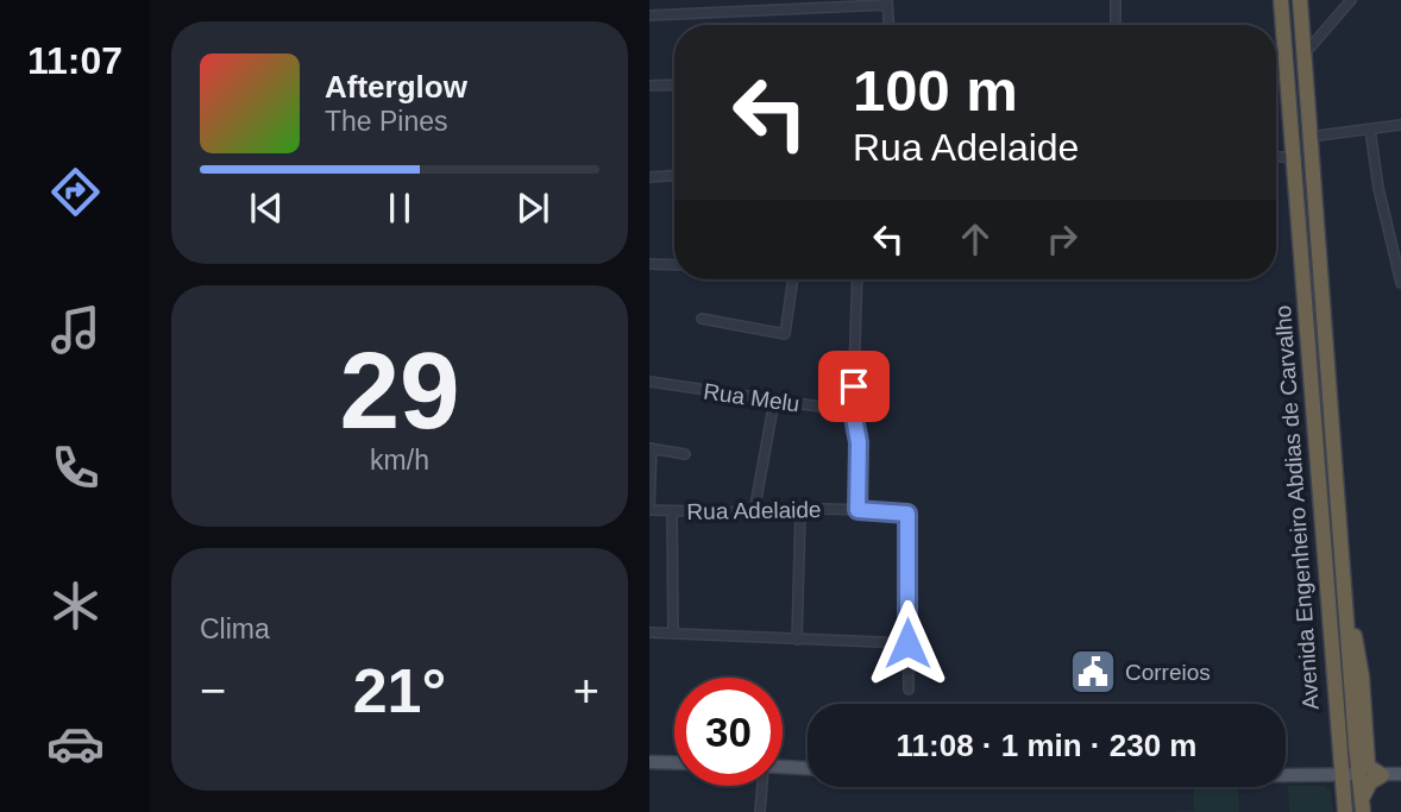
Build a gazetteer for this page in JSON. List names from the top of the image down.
{
  "streets": {
    "highway": ["Avenida Engenheiro Abdias de Carvalho"],
    "street": ["Rua Melu", "Rua Adelaide"]
  },
  "places": {
    "public building": ["Correios"]
  },
  "page": {
    "tabs": "11:07",
    "turn": ["100 m", "Rua Adelaide"],
    "song": ["Afterglow", "The Pines"],
    "tile": [
      ["29", "km/h"],
      "Clima"
    ],
    "heat": ["−", "21°", "+"],
    "limit": "30",
    "trip": "11:08 · 1 min · 230 m"
  }
}
